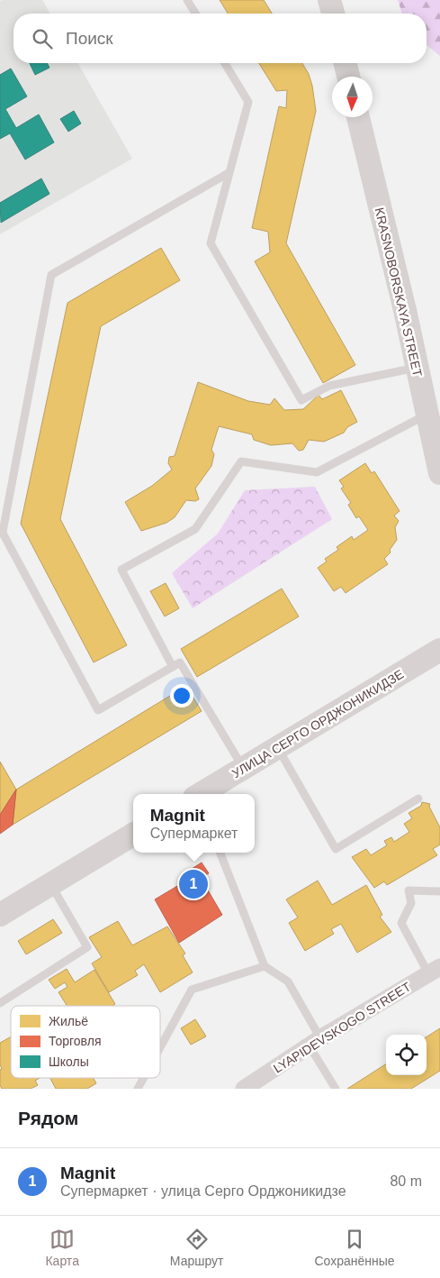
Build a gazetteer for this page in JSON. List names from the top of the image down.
{
  "streets": {
    "street": ["KRASNOBORSKAYA STREET", "УЛИЦА СЕРГО ОРДЖОНИКИДЗЕ", "LYAPIDEVSKOGO STREET"]
  },
  "legend": ["Жильё", "Торговля", "Школы"],
  "north": "bottom",
  "page": {
    "search": "Поиск",
    "popup": ["Magnit", "Супермаркет"],
    "pins": "1",
    "heading": "Рядом",
    "list": [
      {
        "mark": "1",
        "name": "Magnit",
        "note": "Супермаркет · улица Серго Орджоникидзе",
        "value": "80 m"
      }
    ],
    "nav": ["Карта", "Маршрут", "Сохранённые"]
  }
}
